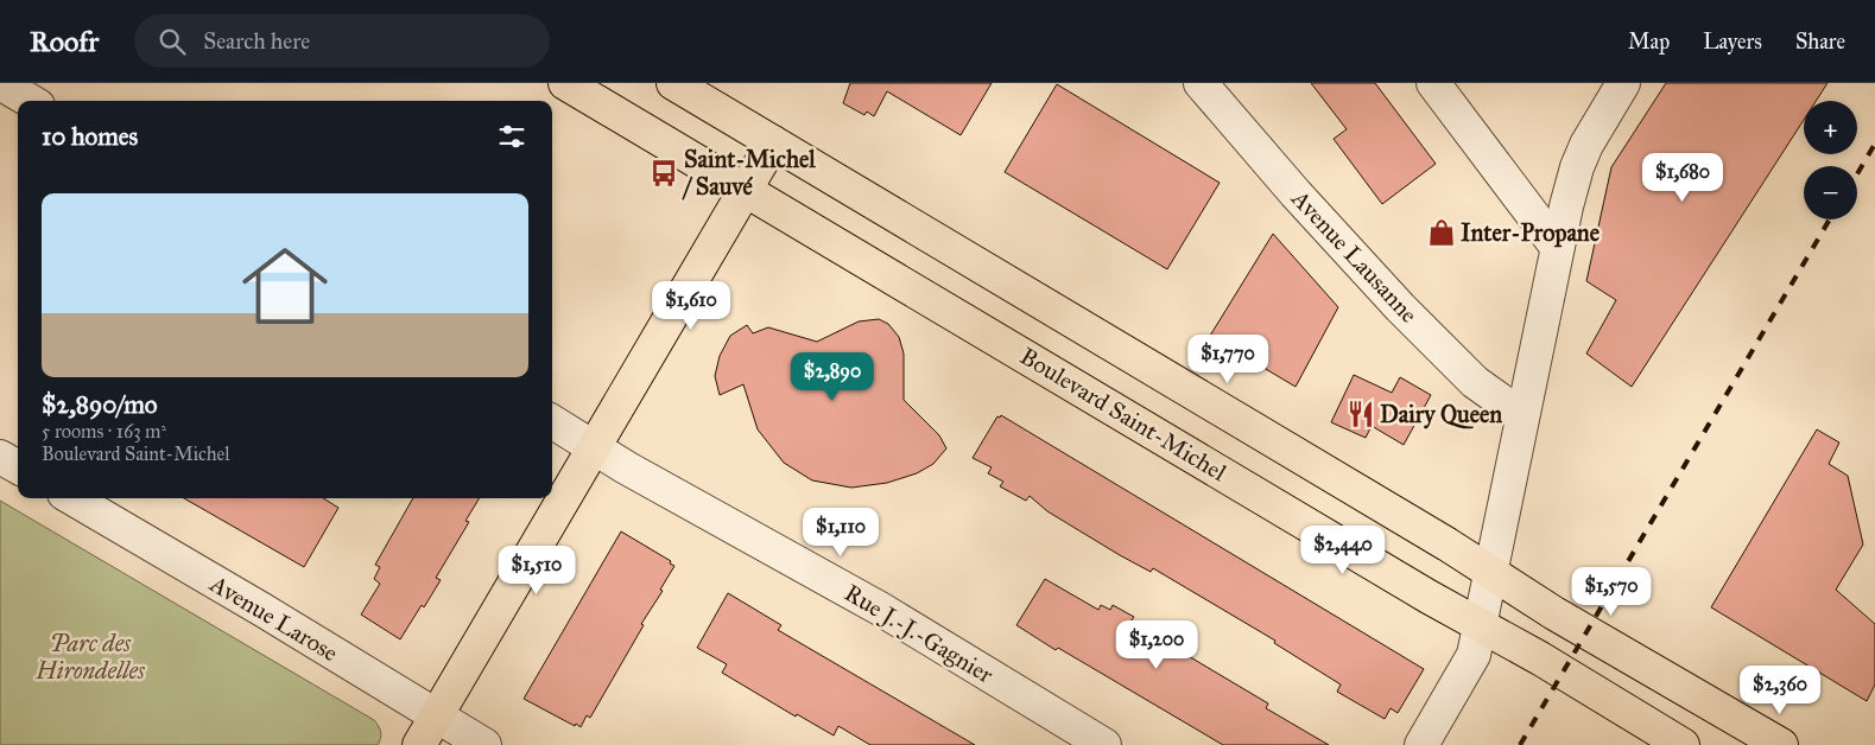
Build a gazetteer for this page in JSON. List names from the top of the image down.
{
  "streets": {
    "main road": ["Boulevard Saint-Michel"],
    "street": ["Avenue Lausanne", "Avenue Larose", "Rue J.-J.-Gagnier"]
  },
  "parks": ["Parc des Hirondelles"],
  "places": {
    "bus stop": ["Saint-Michel / Sauvé"],
    "shop": ["Inter-Propane"],
    "restaurant": ["Dairy Queen"]
  },
  "page": {
    "header": "Roofr",
    "search": "Search here",
    "nav": ["Map", "Layers", "Share"],
    "map_buttons": ["+", "−"],
    "heading": "10 homes",
    "price": [
      "$1,680",
      "$1,610",
      "$1,770",
      "$2,890",
      "$1,110",
      "$2,440",
      "$1,510",
      "$1,570",
      "$1,200",
      "$2,360"
    ],
    "list": [
      {
        "name": "$2,890/mo",
        "note": "5 rooms · 163 m² · Boulevard Saint-Michel"
      }
    ]
  }
}
